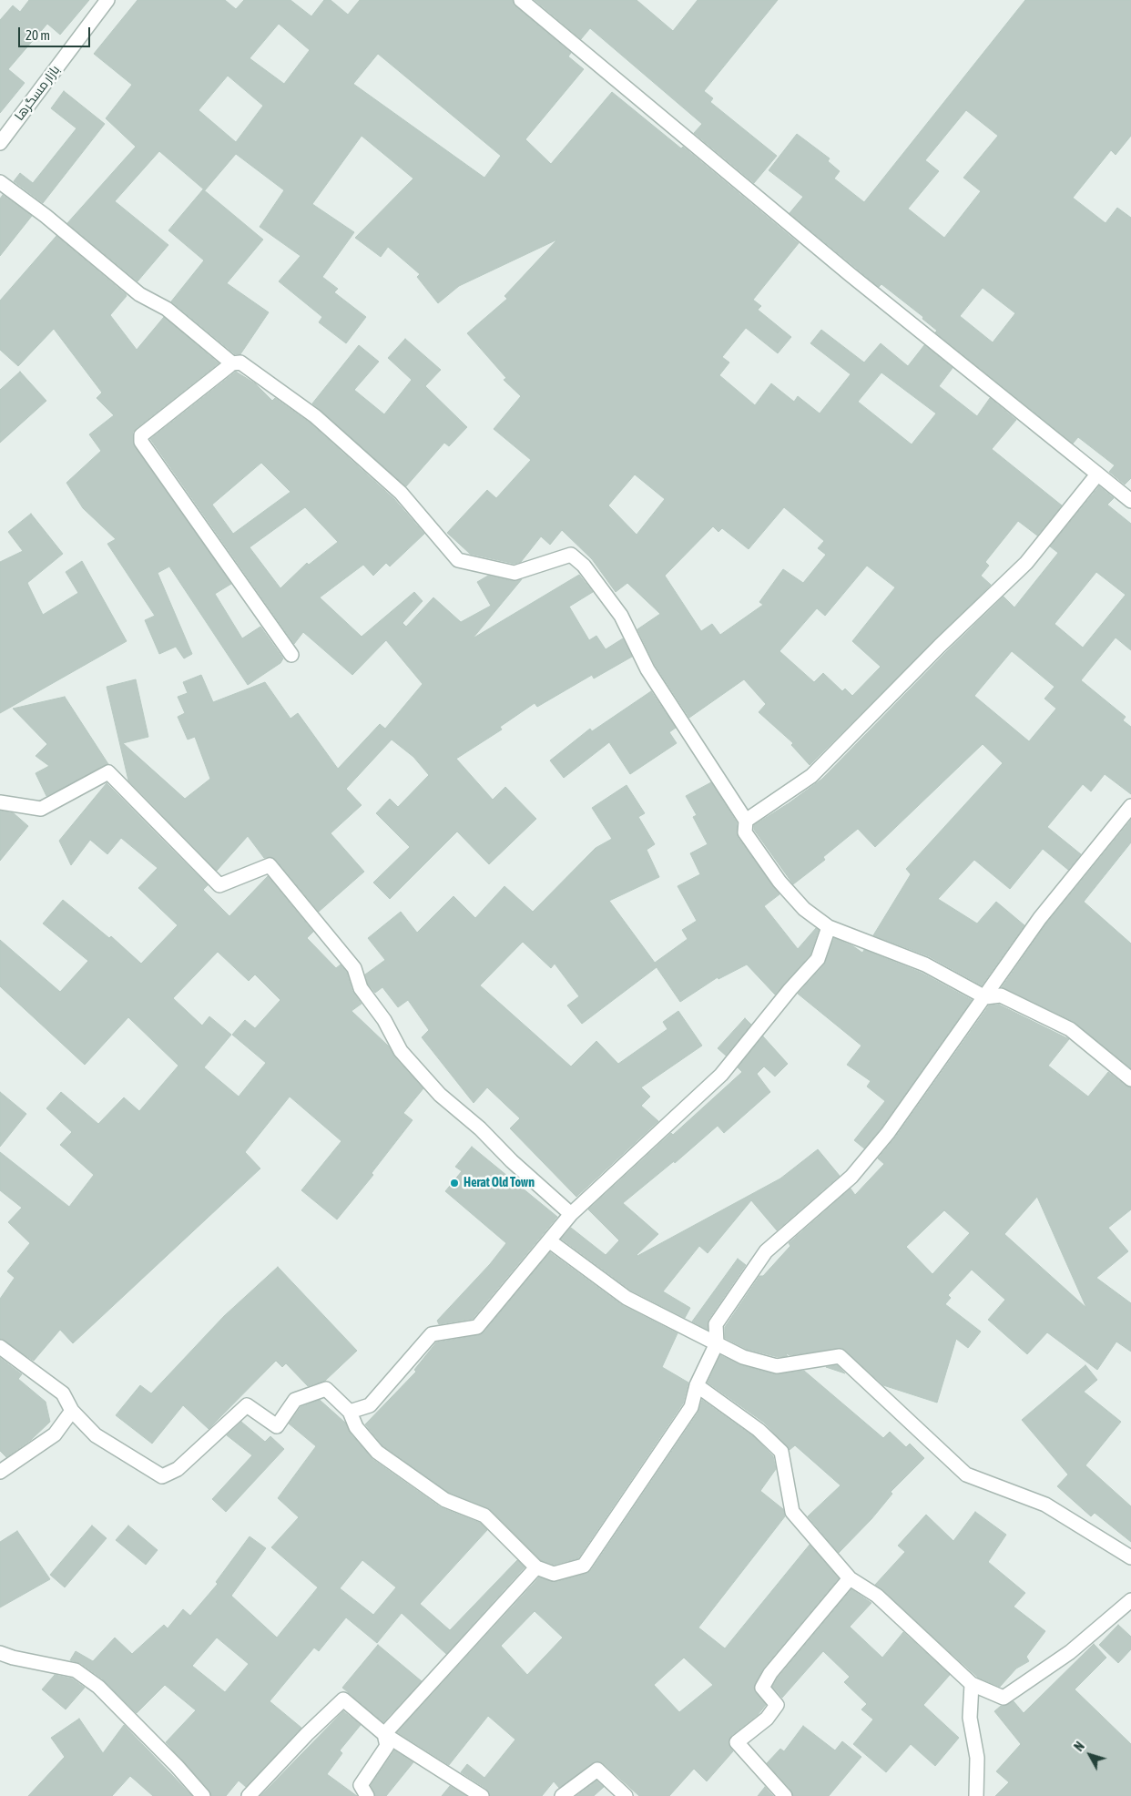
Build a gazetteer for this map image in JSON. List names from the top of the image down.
{
  "streets": {
    "street": ["بازار مسگرها"]
  },
  "places": ["Herat Old Town"],
  "scale_bar": "20 m",
  "north": "top left"
}
